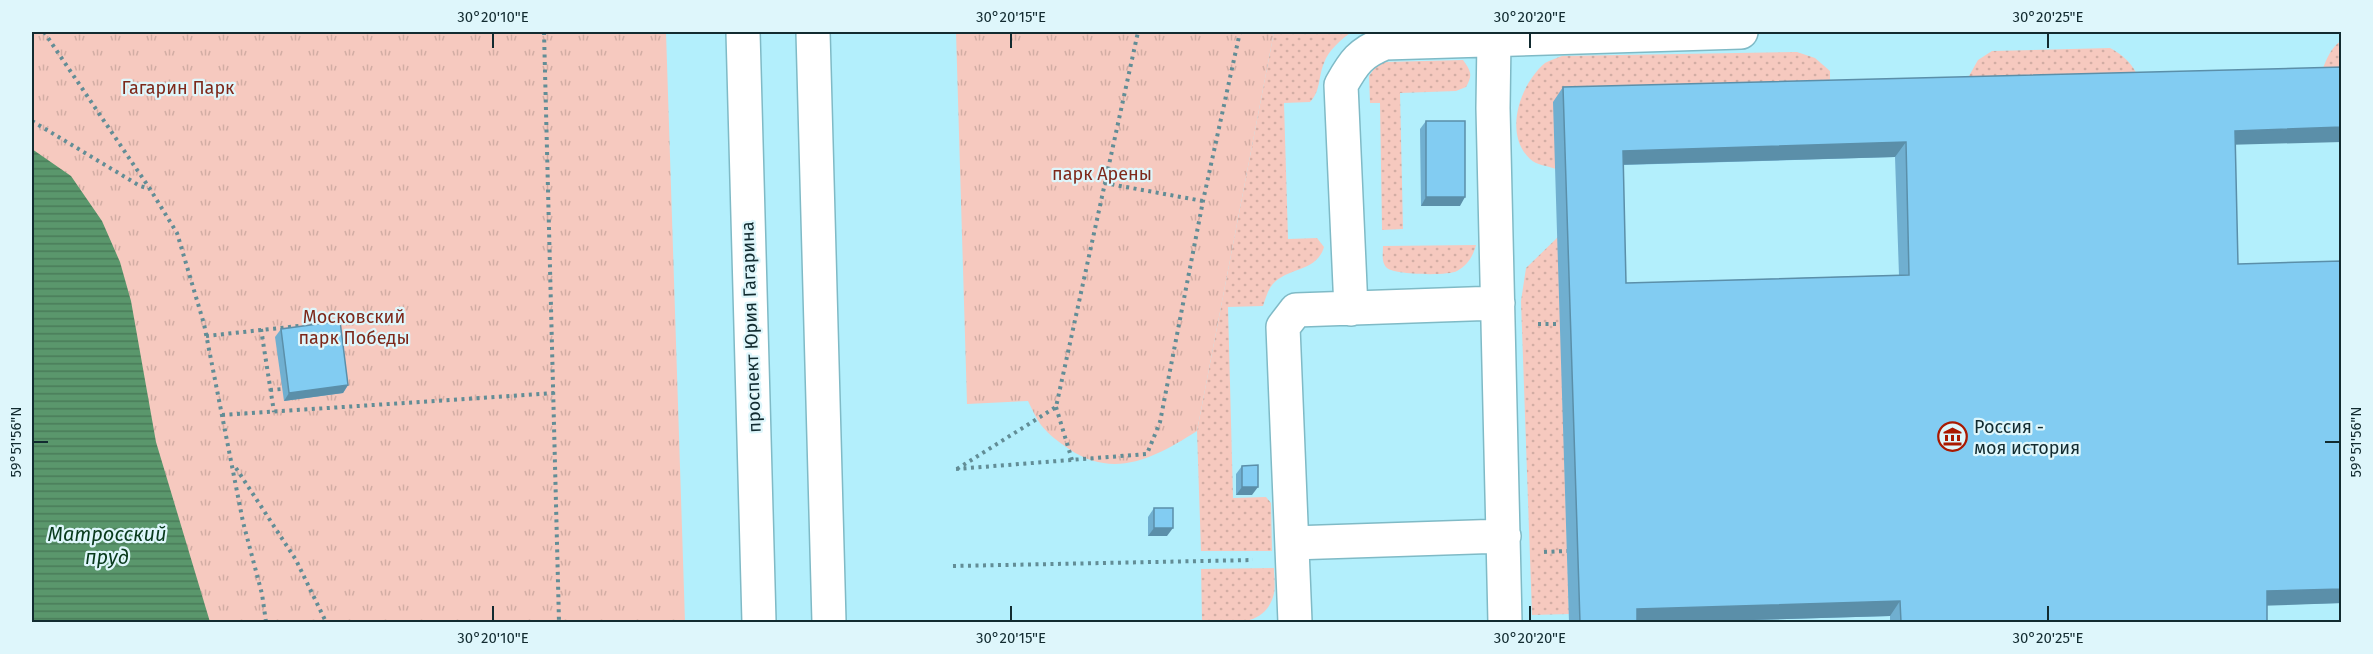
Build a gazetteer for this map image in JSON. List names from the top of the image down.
{
  "streets": {
    "main road": ["проспект Юрия Гагарина"]
  },
  "water": ["Матросский пруд"],
  "parks": ["Гагарин Парк", "парк Арены", "Московский парк Победы"],
  "places": {
    "museum": ["Россия - моя история"]
  },
  "coordinates": [
    "30°20'10\"E",
    "30°20'15\"E",
    "30°20'20\"E",
    "30°20'25\"E",
    "59°51'56\"N"
  ]
}
